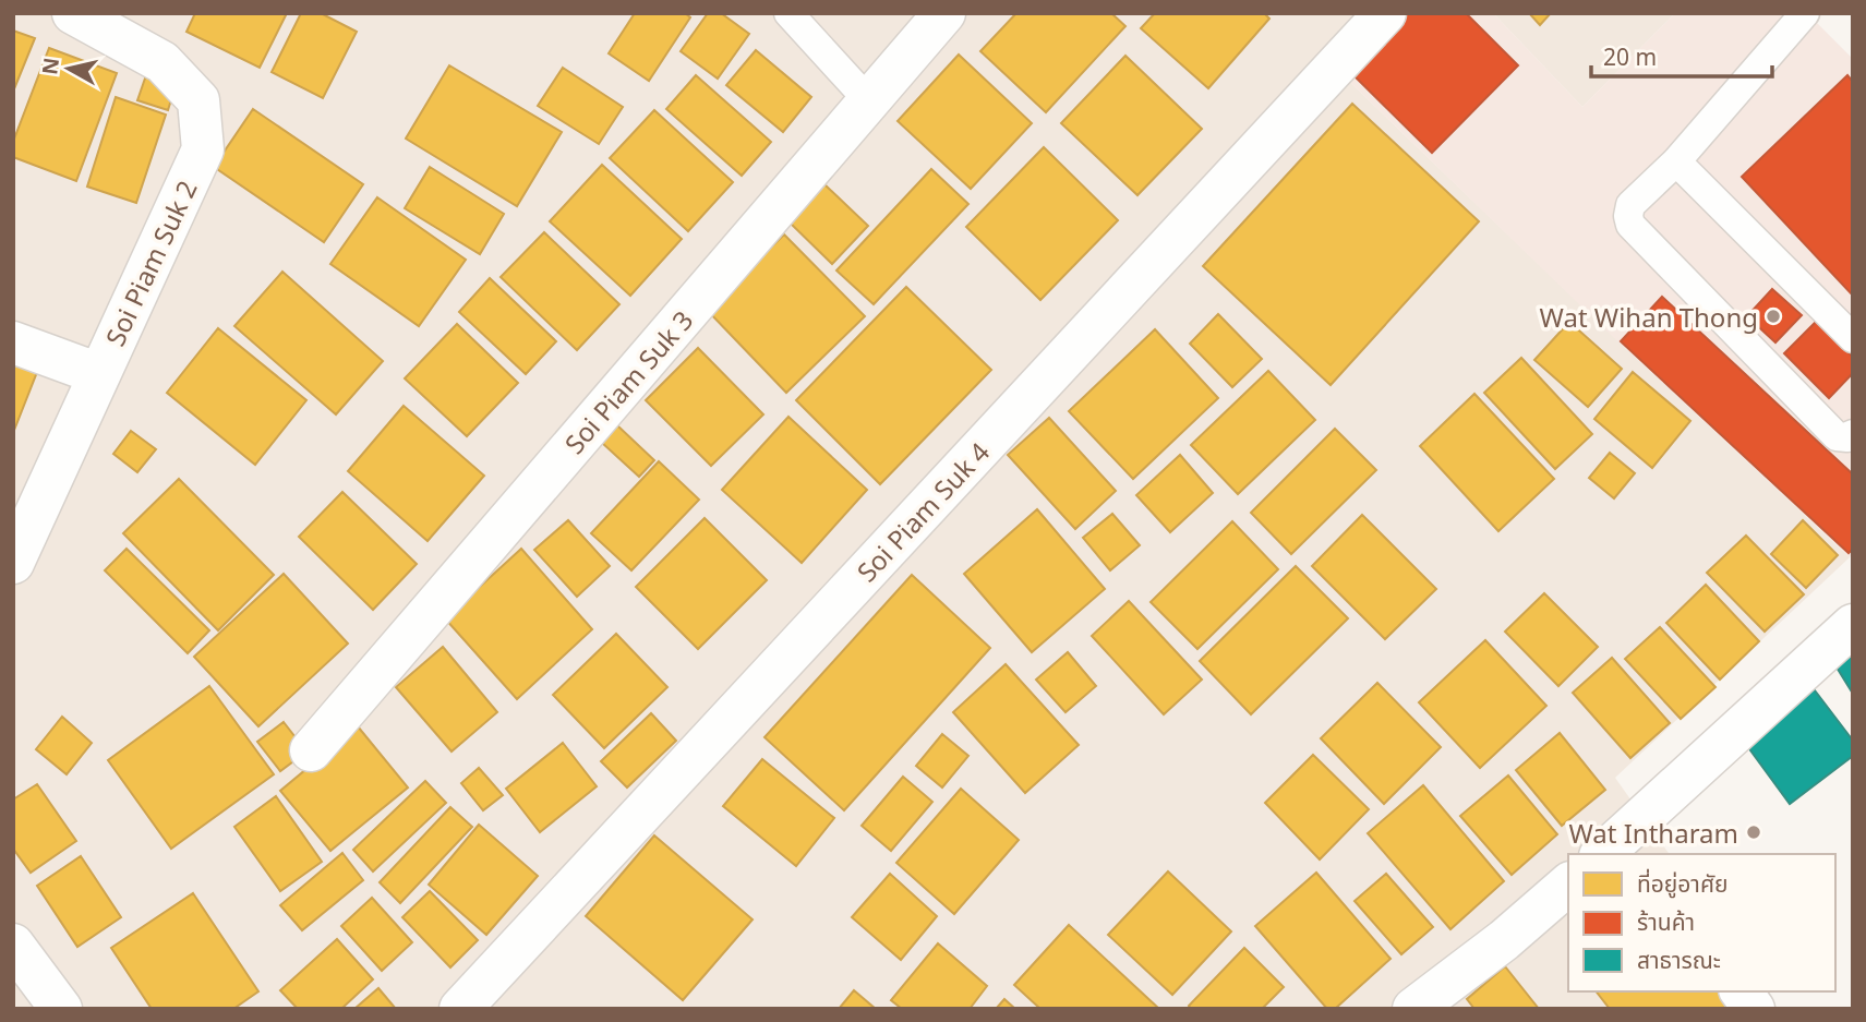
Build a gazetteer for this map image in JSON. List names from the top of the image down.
{
  "streets": {
    "street": ["Soi Piam Suk 2", "Soi Piam Suk 3", "Soi Piam Suk 4"]
  },
  "places": ["Wat Wihan Thong", "Wat Intharam"],
  "legend": ["ที่อยู่อาศัย", "ร้านค้า", "สาธารณะ"],
  "scale_bar": "20 m",
  "north": "left"
}
